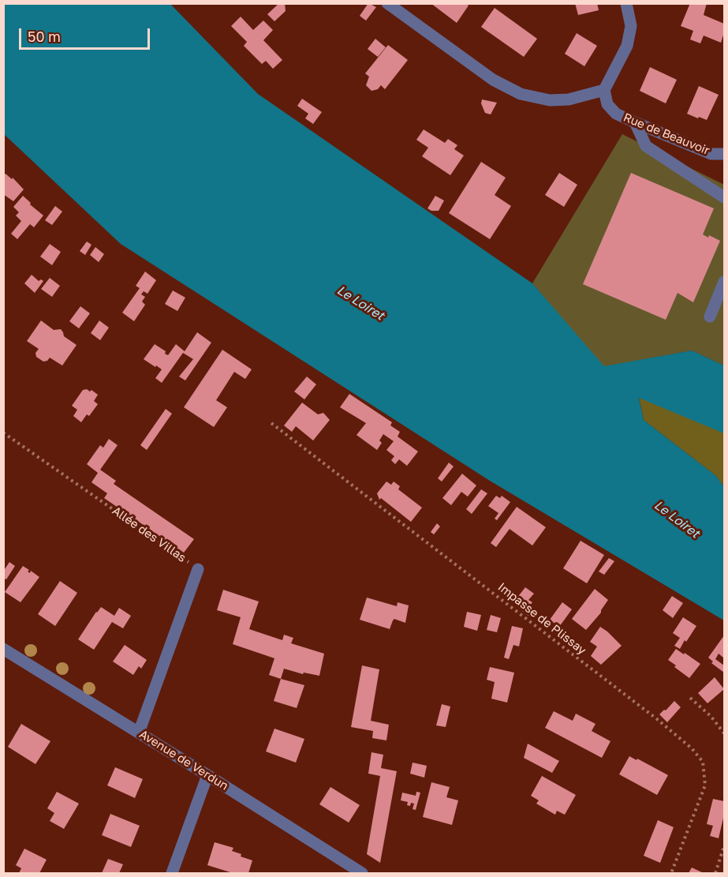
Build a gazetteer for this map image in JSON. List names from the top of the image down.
{
  "streets": {
    "street": ["Rue de Beauvoir", "Allée des Villas", "Avenue de Verdun"],
    "path": ["Impasse de Plissay"]
  },
  "crossings": [
    ["Allée des Villas", "Avenue de Verdun"]
  ],
  "water": ["Le Loiret"],
  "scale_bar": "50 m"
}
